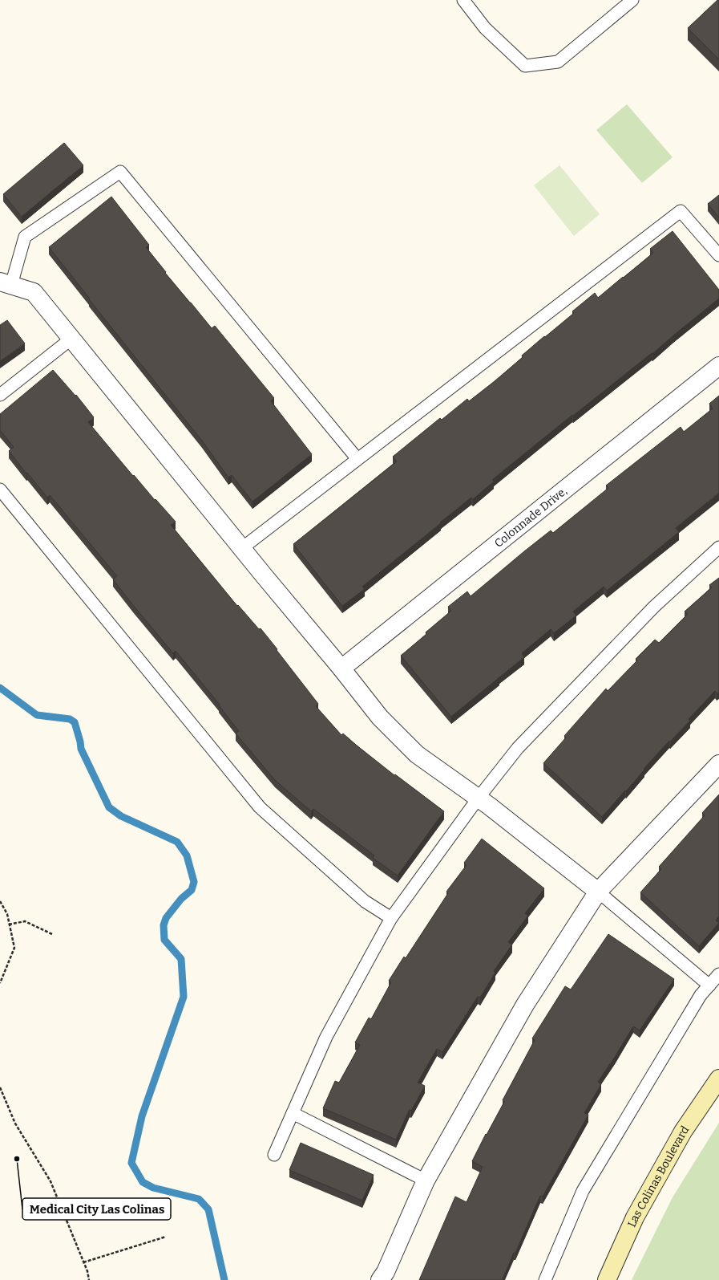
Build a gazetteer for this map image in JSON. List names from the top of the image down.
{
  "streets": {
    "main road": ["Las Colinas Boulevard"],
    "street": ["Colonnade Drive,"]
  },
  "places": ["Medical City Las Colinas"]
}
